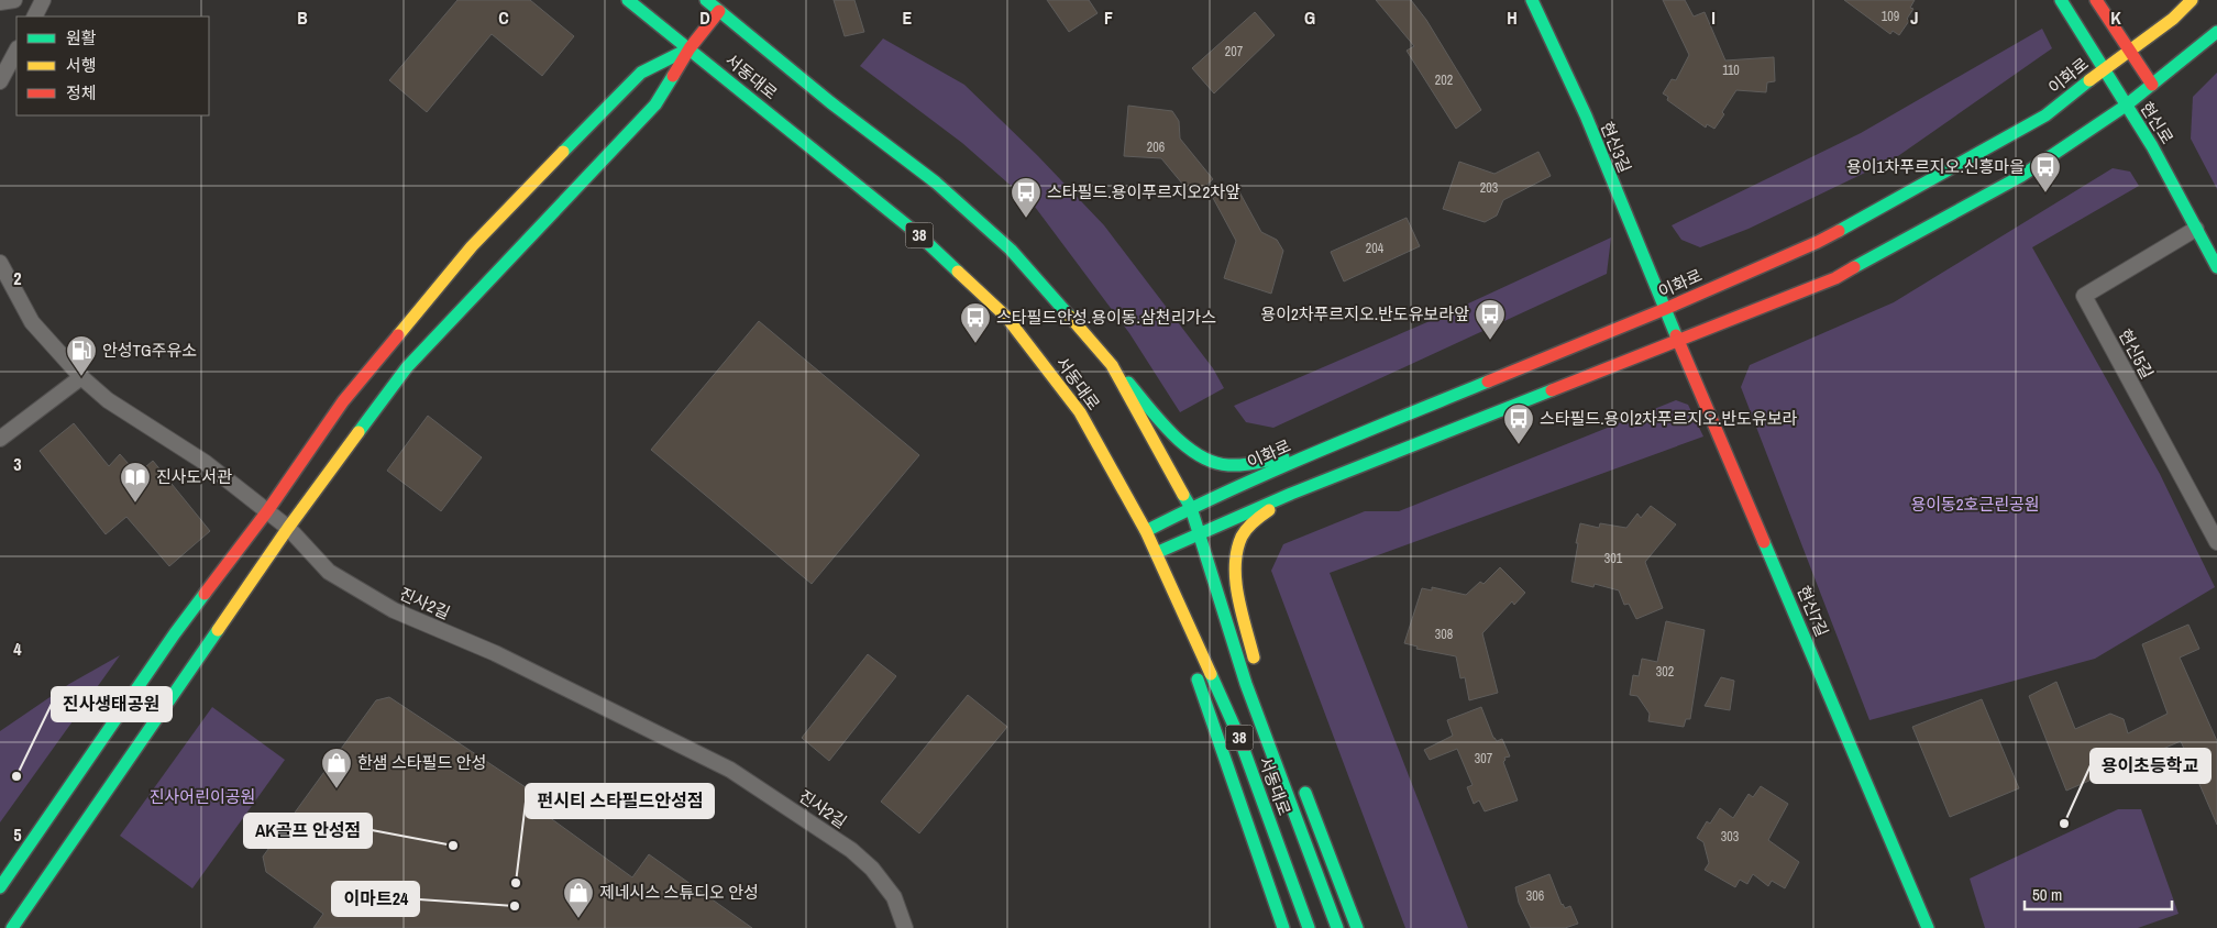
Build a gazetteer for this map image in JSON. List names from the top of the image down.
{
  "streets": {
    "street": [
      "이화로",
      "서동대로",
      "현신로",
      "현신3길",
      "38",
      "현신5길",
      "진사2길",
      "현신7길"
    ]
  },
  "crossings": [
    ["이화로", "서동대로"],
    ["이화로", "현신로"],
    ["이화로", "현신3길"],
    ["이화로", "현신7길"],
    ["현신로", "현신5길"],
    ["현신3길", "현신7길"]
  ],
  "parks": ["용이동2호근린공원", "진사어린이공원"],
  "places": {
    "bus stop": [
      "용이1차푸르지오.신흥마을",
      "스타필드.용이푸르지오2차앞",
      "용이2차푸르지오.반도유보라앞",
      "스타필드안성.용이동.삼천리가스",
      "스타필드.용이2차푸르지오.반도유보라"
    ],
    "fuel station": ["안성TG주유소"],
    "library": ["진사도서관"],
    "other": [
      "진사생태공원",
      "용이초등학교",
      "AK골프 안성점",
      "펀시티 스타필드안성점",
      "이마트24"
    ],
    "shop": ["한샘 스타필드 안성", "제네시스 스튜디오 안성"]
  },
  "house_numbers": [
    "109",
    "207",
    "110",
    "202",
    "206",
    "203",
    "204",
    "301",
    "308",
    "302",
    "307",
    "303",
    "306"
  ],
  "legend": ["원활", "서행", "정체"],
  "scale_bar": "50 m",
  "grid": {
    "columns": [
      "B",
      "C",
      "D",
      "E",
      "F",
      "G",
      "H",
      "I",
      "J",
      "K"
    ],
    "rows": [
      "2",
      "3",
      "4",
      "5"
    ]
  }
}
